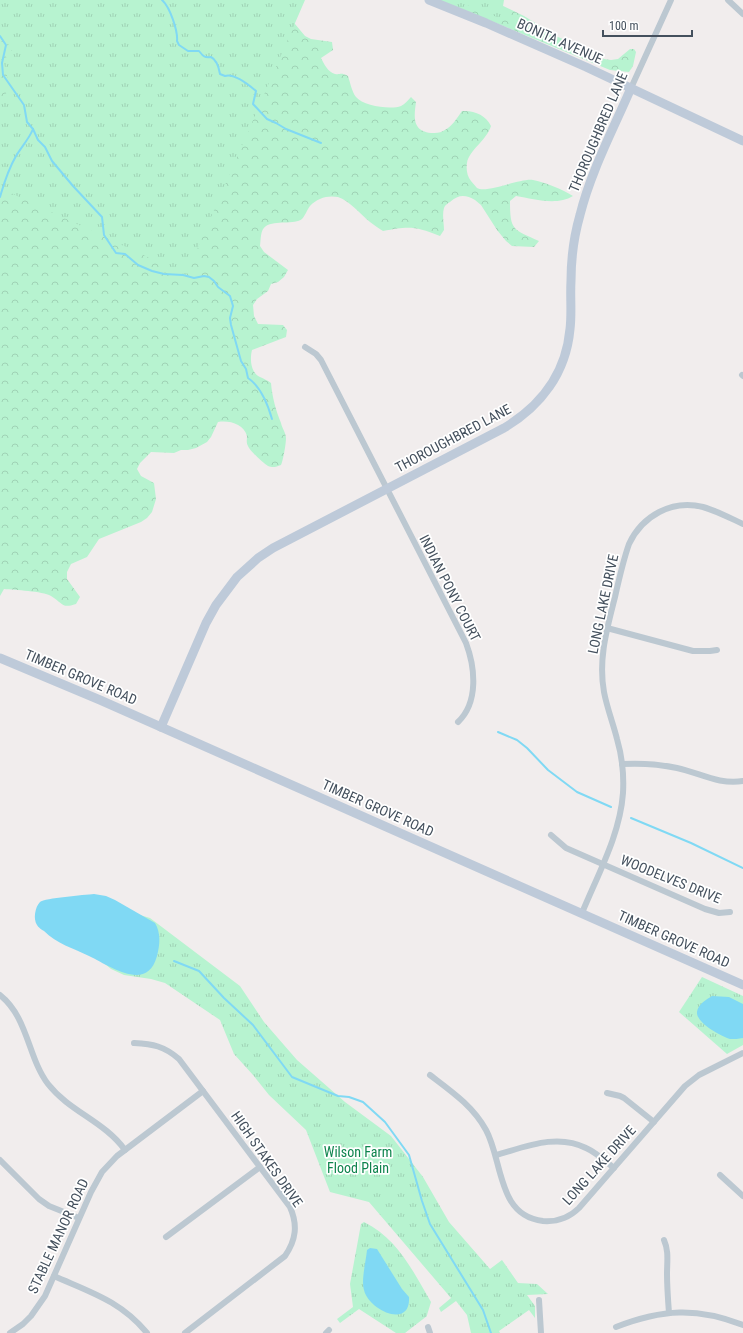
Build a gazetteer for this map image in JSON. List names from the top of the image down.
{
  "streets": {
    "street": [
      "BONITA AVENUE",
      "THOROUGHBRED LANE",
      "INDIAN PONY COURT",
      "LONG LAKE DRIVE",
      "TIMBER GROVE ROAD",
      "WOODELVES DRIVE",
      "HIGH STAKES DRIVE",
      "STABLE MANOR ROAD"
    ]
  },
  "crossings": [
    ["BONITA AVENUE", "THOROUGHBRED LANE"],
    ["THOROUGHBRED LANE", "INDIAN PONY COURT"],
    ["THOROUGHBRED LANE", "TIMBER GROVE ROAD"],
    ["LONG LAKE DRIVE", "TIMBER GROVE ROAD"],
    ["LONG LAKE DRIVE", "WOODELVES DRIVE"],
    ["HIGH STAKES DRIVE", "STABLE MANOR ROAD"]
  ],
  "parks": ["Wilson Farm Flood Plain"],
  "scale_bar": "100 m"
}
